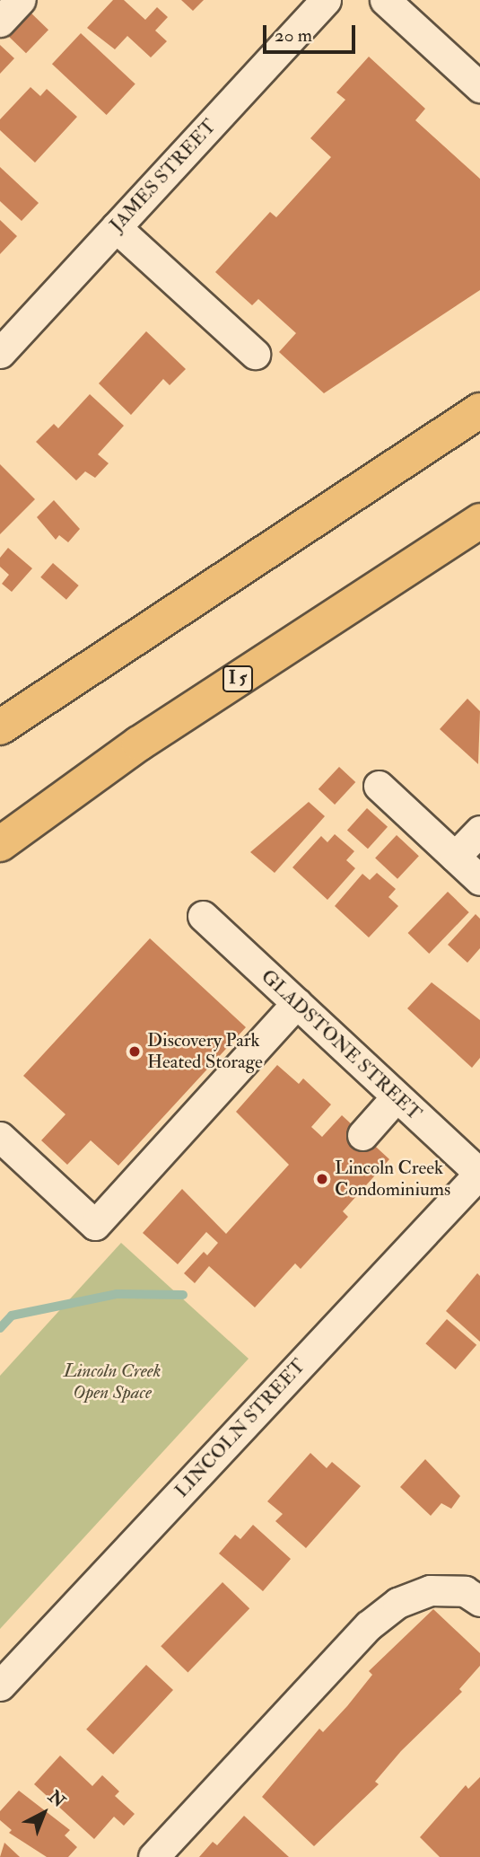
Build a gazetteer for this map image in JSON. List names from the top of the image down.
{
  "streets": {
    "highway": ["I 5"],
    "street": ["JAMES STREET", "GLADSTONE STREET", "LINCOLN STREET"]
  },
  "crossings": [
    ["GLADSTONE STREET", "LINCOLN STREET"]
  ],
  "parks": ["Lincoln Creek Open Space"],
  "places": ["Discovery Park Heated Storage", "Lincoln Creek Condominiums"],
  "scale_bar": "20 m",
  "north": "top right"
}
